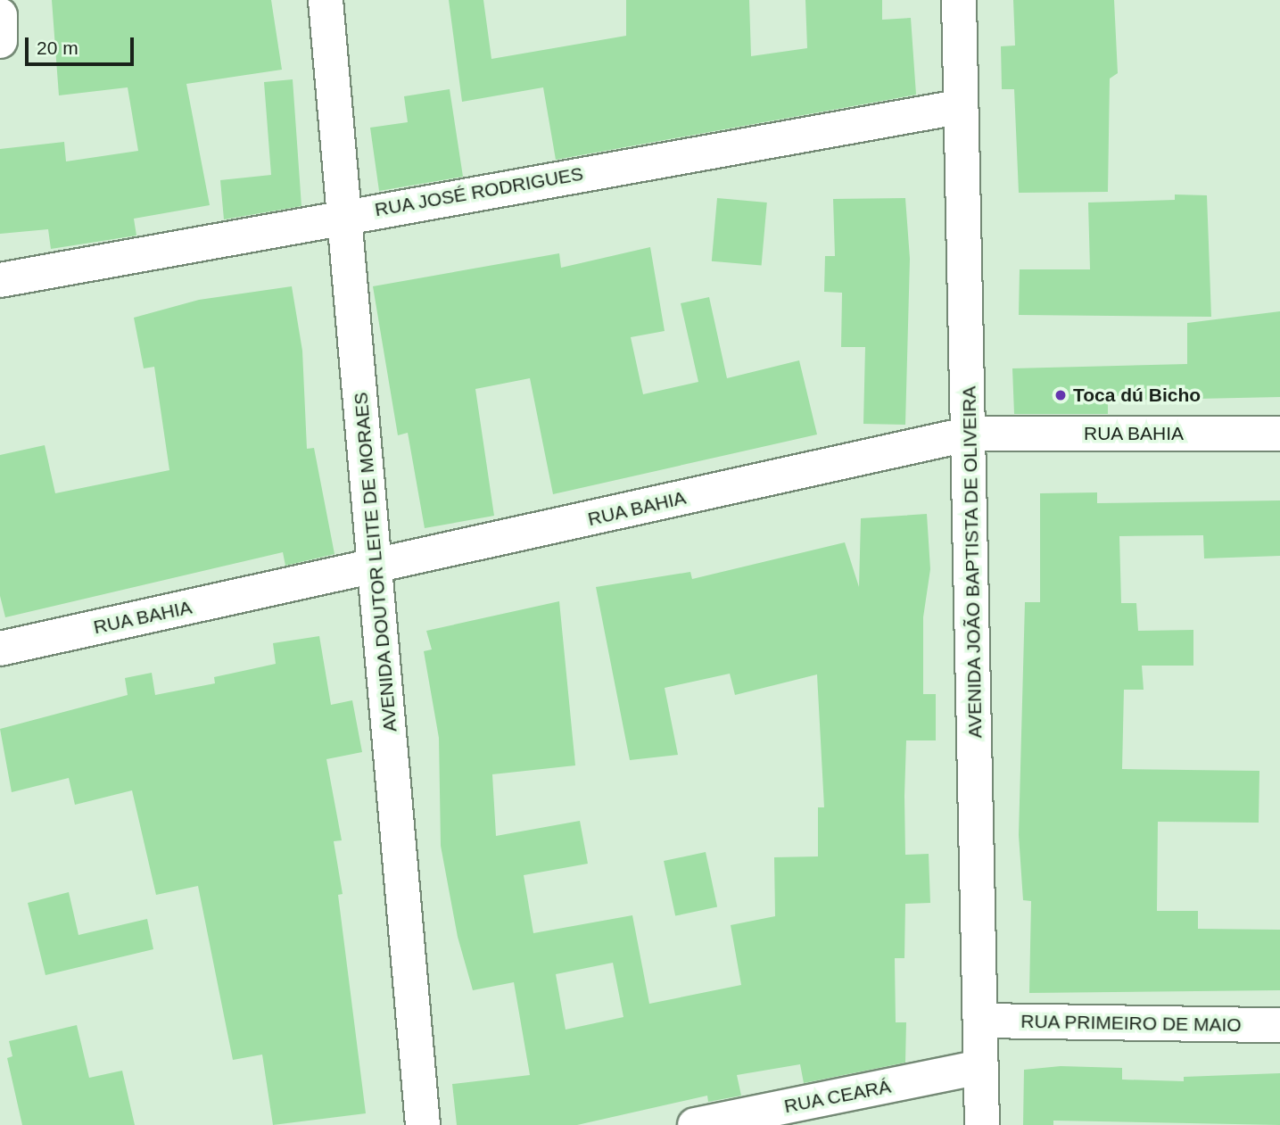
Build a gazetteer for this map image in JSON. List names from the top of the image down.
{
  "streets": {
    "street": [
      "RUA JOSÉ RODRIGUES",
      "RUA BAHIA",
      "AVENIDA DOUTOR LEITE DE MORAES",
      "AVENIDA JOÃO BAPTISTA DE OLIVEIRA",
      "RUA PRIMEIRO DE MAIO",
      "RUA CEARÁ"
    ]
  },
  "crossings": [
    ["RUA JOSÉ RODRIGUES", "AVENIDA DOUTOR LEITE DE MORAES"],
    ["RUA JOSÉ RODRIGUES", "AVENIDA JOÃO BAPTISTA DE OLIVEIRA"],
    ["RUA BAHIA", "AVENIDA DOUTOR LEITE DE MORAES"],
    ["RUA BAHIA", "AVENIDA JOÃO BAPTISTA DE OLIVEIRA"],
    ["AVENIDA JOÃO BAPTISTA DE OLIVEIRA", "RUA PRIMEIRO DE MAIO"],
    ["AVENIDA JOÃO BAPTISTA DE OLIVEIRA", "RUA CEARÁ"]
  ],
  "places": ["Toca dú Bicho"],
  "scale_bar": "20 m"
}
